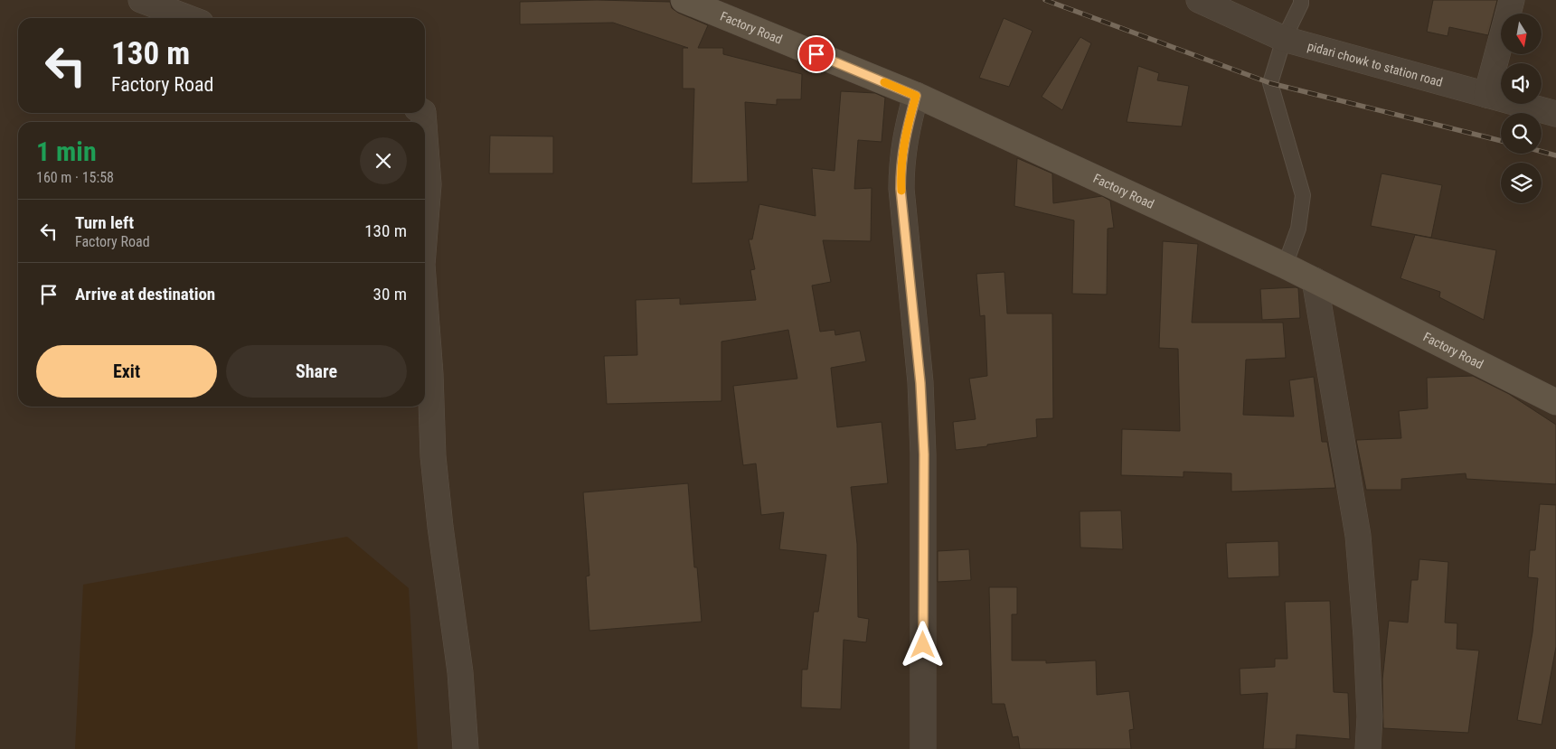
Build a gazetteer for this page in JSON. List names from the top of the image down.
{
  "streets": {
    "main road": ["Factory Road"],
    "street": ["pidari chowk to station road"]
  },
  "north": "bottom",
  "page": {
    "turn": ["130 m", "Factory Road"],
    "heading": ["1 min", "160 m · 15:58"],
    "list": [
      {
        "name": "Turn left",
        "note": "Factory Road",
        "value": "130 m"
      },
      {
        "name": "Arrive at destination",
        "value": "30 m"
      }
    ],
    "buttons": ["Exit", "Share"]
  }
}
